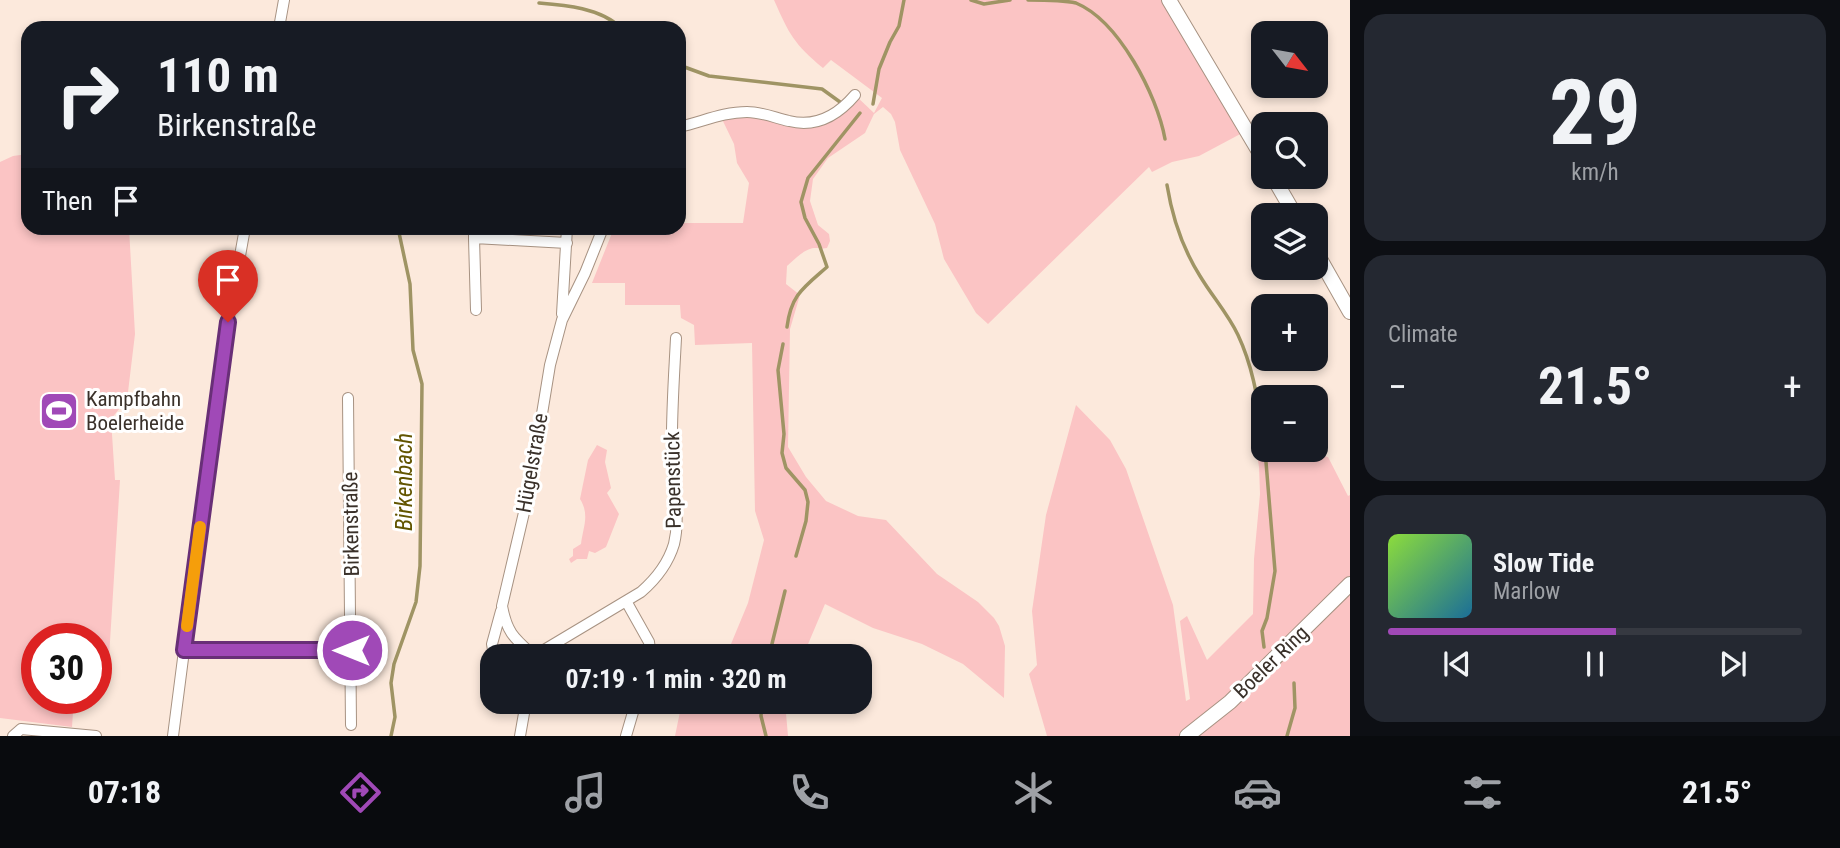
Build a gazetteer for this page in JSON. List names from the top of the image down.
{
  "streets": {
    "main road": ["Boeler Ring"],
    "street": ["Hügelstraße", "Papenstück", "Birkenstraße"]
  },
  "water": ["Birkenbach"],
  "places": {
    "sports": ["Kampfbahn Boelerheide"]
  },
  "north": "bottom right",
  "page": {
    "tile": [
      ["29", "km/h"],
      "Climate"
    ],
    "map_buttons": ["+", "−"],
    "turn": ["110 m", "Birkenstraße"],
    "then": "Then",
    "heat": ["−", "21.5°", "+"],
    "song": ["Slow Tide", "Marlow"],
    "limit": "30",
    "trip": "07:19 · 1 min · 320 m",
    "tabs": ["07:18", "21.5°"]
  }
}
